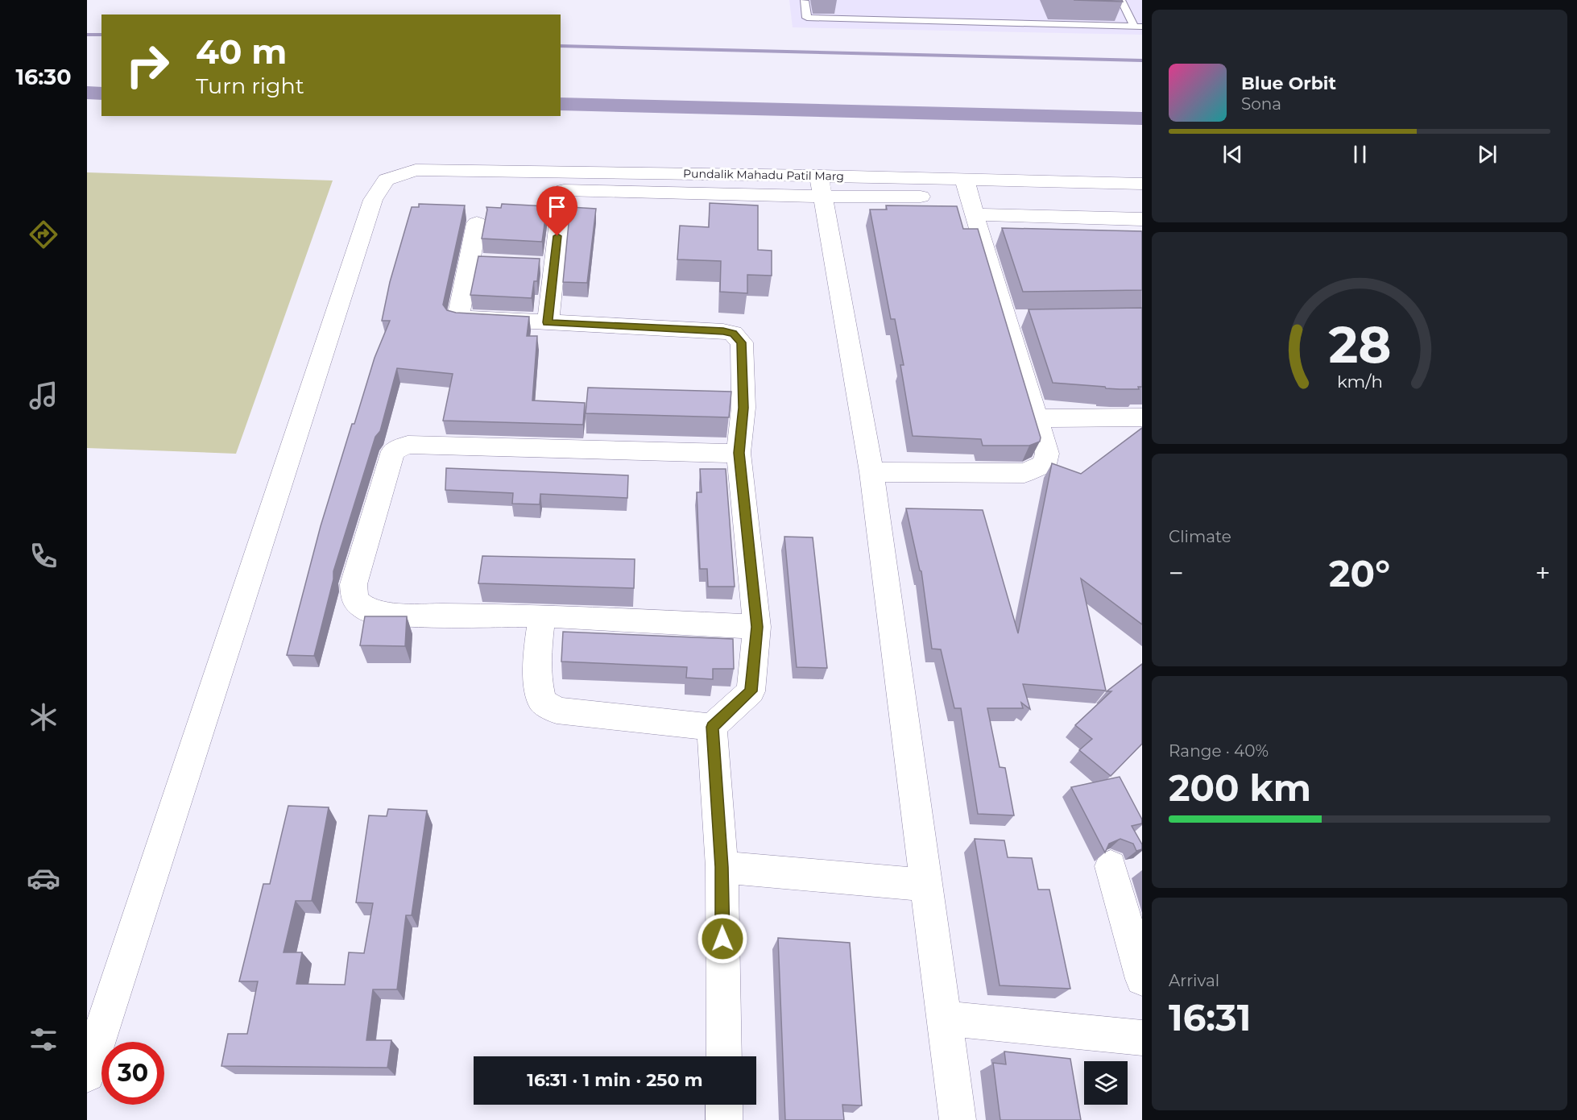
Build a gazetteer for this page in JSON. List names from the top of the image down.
{
  "streets": {
    "street": ["Pundalik Mahadu Patil Marg"]
  },
  "page": {
    "tabs": "16:30",
    "turn": ["40 m", "Turn right"],
    "song": ["Blue Orbit", "Sona"],
    "tile": [
      "Climate",
      ["Range · 40%", "200 km"],
      ["Arrival", "16:31"]
    ],
    "heat": ["−", "20°", "+"],
    "limit": "30",
    "trip": "16:31 · 1 min · 250 m",
    "gauge": ["28", "km/h"]
  }
}
